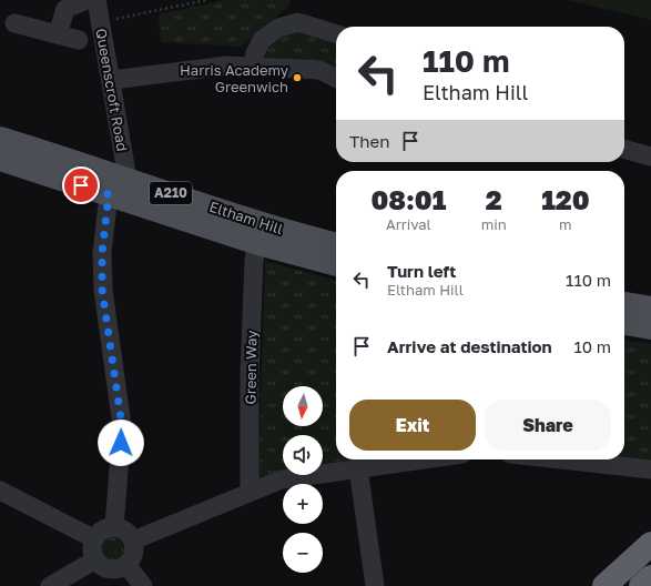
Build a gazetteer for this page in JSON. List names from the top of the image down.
{
  "streets": {
    "main road": ["A210", "Eltham Hill"],
    "street": ["Queenscroft Road", "Green Way"]
  },
  "crossings": [
    ["Queenscroft Road", "Eltham Hill"],
    ["Eltham Hill", "Green Way"]
  ],
  "places": ["Harris Academy Greenwich"],
  "north": "bottom",
  "page": {
    "turn": ["110 m", "Eltham Hill"],
    "then": "Then",
    "eta": [
      "08:01",
      "Arrival",
      "2",
      "min",
      "120",
      "m"
    ],
    "list": [
      {
        "name": "Turn left",
        "note": "Eltham Hill",
        "value": "110 m"
      },
      {
        "name": "Arrive at destination",
        "value": "10 m"
      }
    ],
    "map_buttons": ["+", "−"],
    "buttons": ["Exit", "Share"]
  }
}
